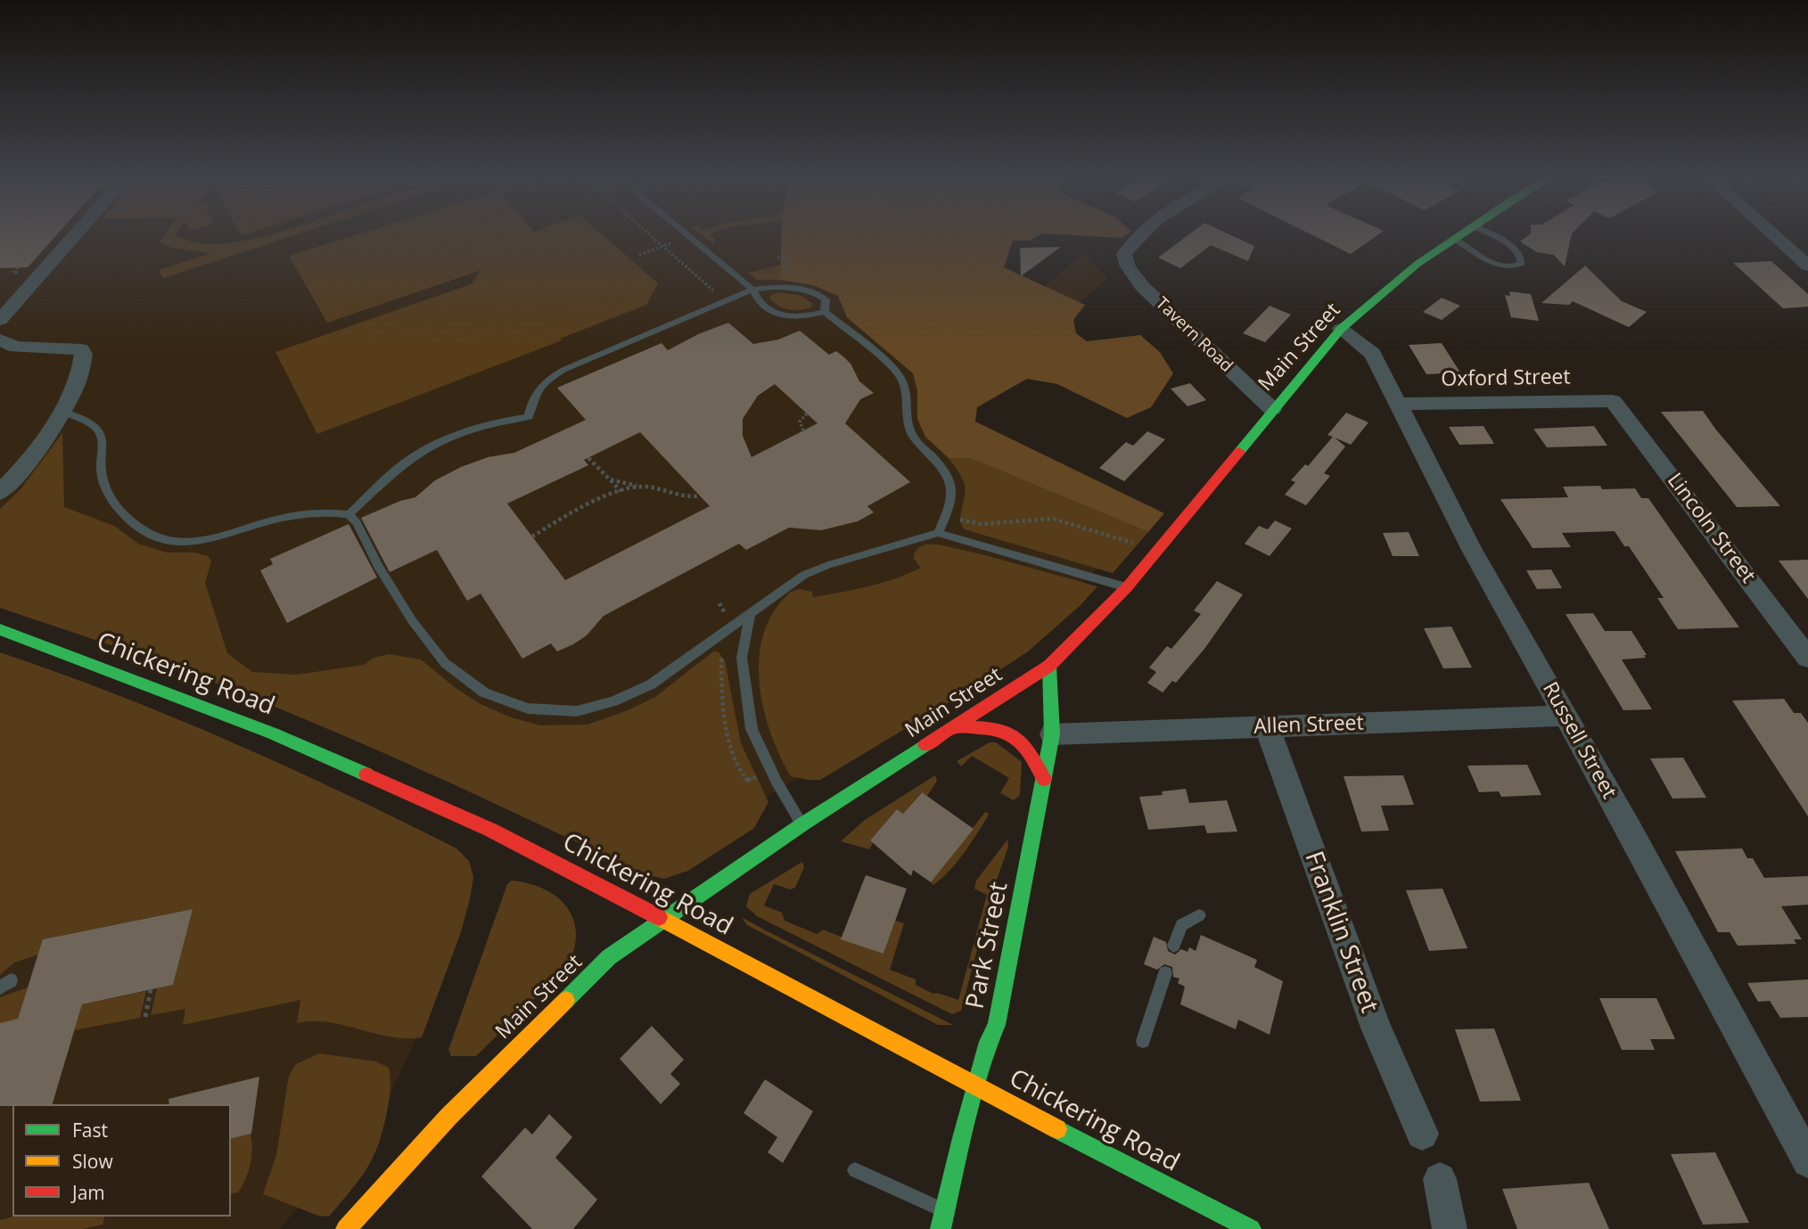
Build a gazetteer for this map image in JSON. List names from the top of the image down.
{
  "streets": {
    "main road": ["Main Street", "Chickering Road", "Park Street"],
    "street": [
      "Tavern Road",
      "Oxford Street",
      "Lincoln Street",
      "Allen Street",
      "Russell Street",
      "Franklin Street"
    ]
  },
  "crossings": [
    ["Tavern Road", "Main Street"],
    ["Main Street", "Chickering Road"],
    ["Main Street", "Russell Street"],
    ["Main Street", "Park Street"],
    ["Oxford Street", "Lincoln Street"],
    ["Oxford Street", "Russell Street"],
    ["Chickering Road", "Park Street"],
    ["Allen Street", "Russell Street"],
    ["Allen Street", "Franklin Street"],
    ["Allen Street", "Park Street"]
  ],
  "legend": ["Fast", "Slow", "Jam"]
}
